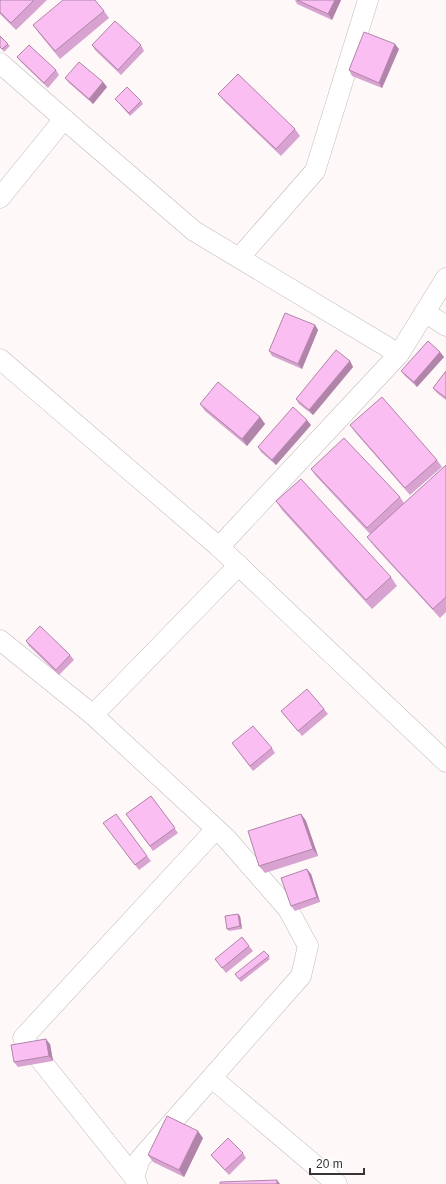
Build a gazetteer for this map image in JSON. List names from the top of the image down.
{
  "scale_bar": "20 m"
}
